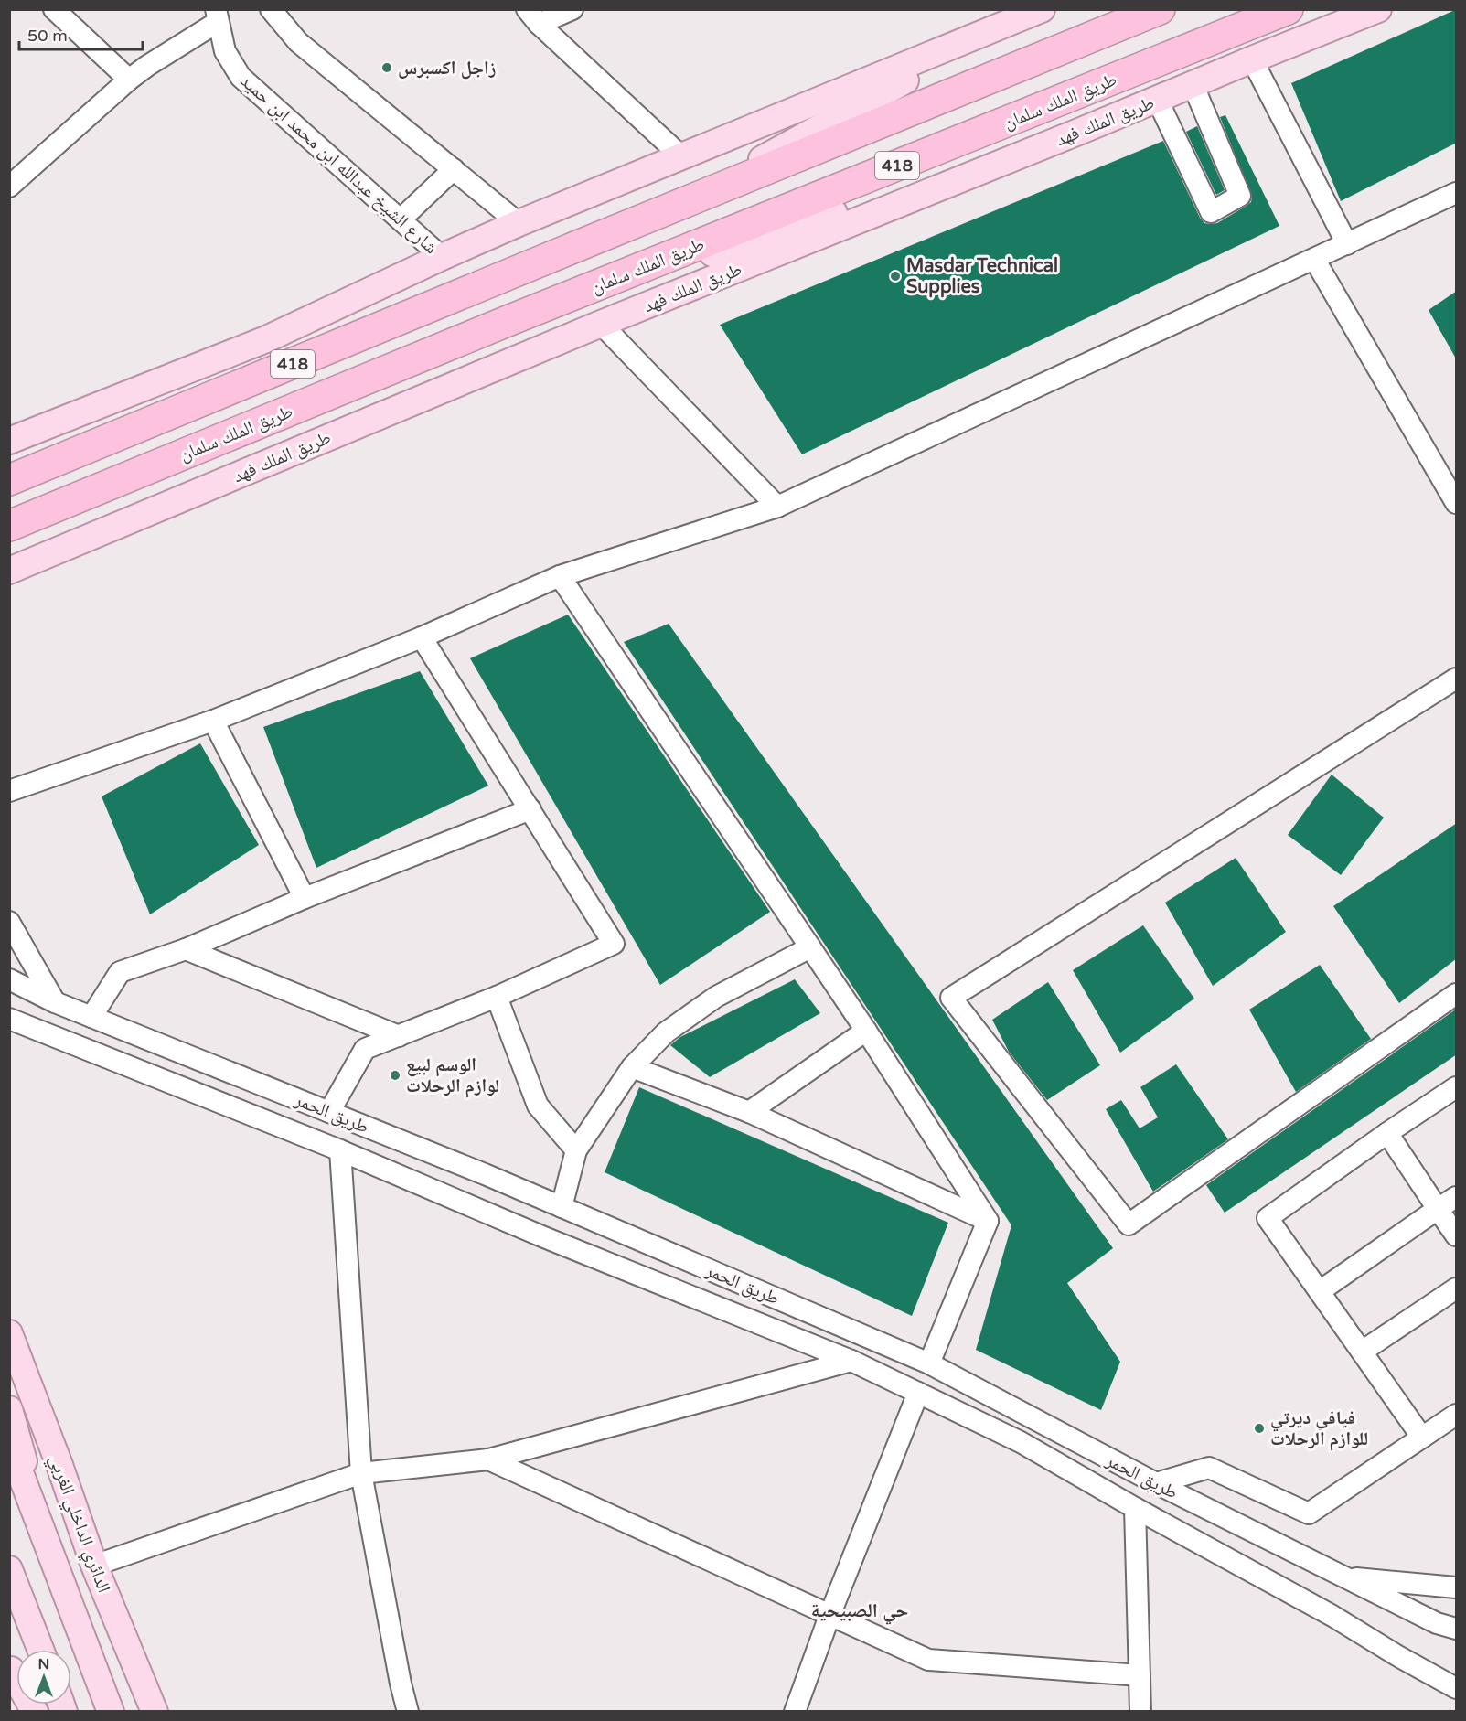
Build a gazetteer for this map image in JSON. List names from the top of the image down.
{
  "streets": {
    "highway": ["طريق الملك سلمان", "418"],
    "main road": ["طريق الملك فهد", "الدائري الداخلي الغربي"],
    "street": ["شارع الشيخ عبدالله ابن محمد ابن حميد", "طريق الحمر"]
  },
  "districts": ["حي الصبيحية"],
  "places": [
    "زاجل اكسبرس",
    "Masdar Technical Supplies",
    "الوسم لبيع لوازم الرحلات",
    "فيافي ديرتي للوازم الرحلات"
  ],
  "scale_bar": "50 m",
  "north": "top"
}
